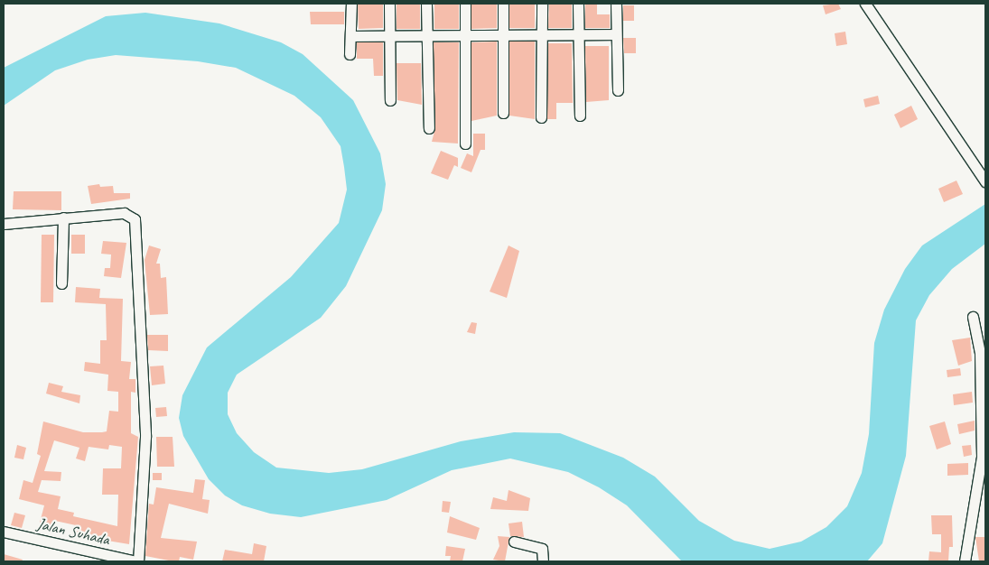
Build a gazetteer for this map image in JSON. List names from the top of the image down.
{
  "streets": {
    "street": ["Jalan Suhada"]
  }
}
